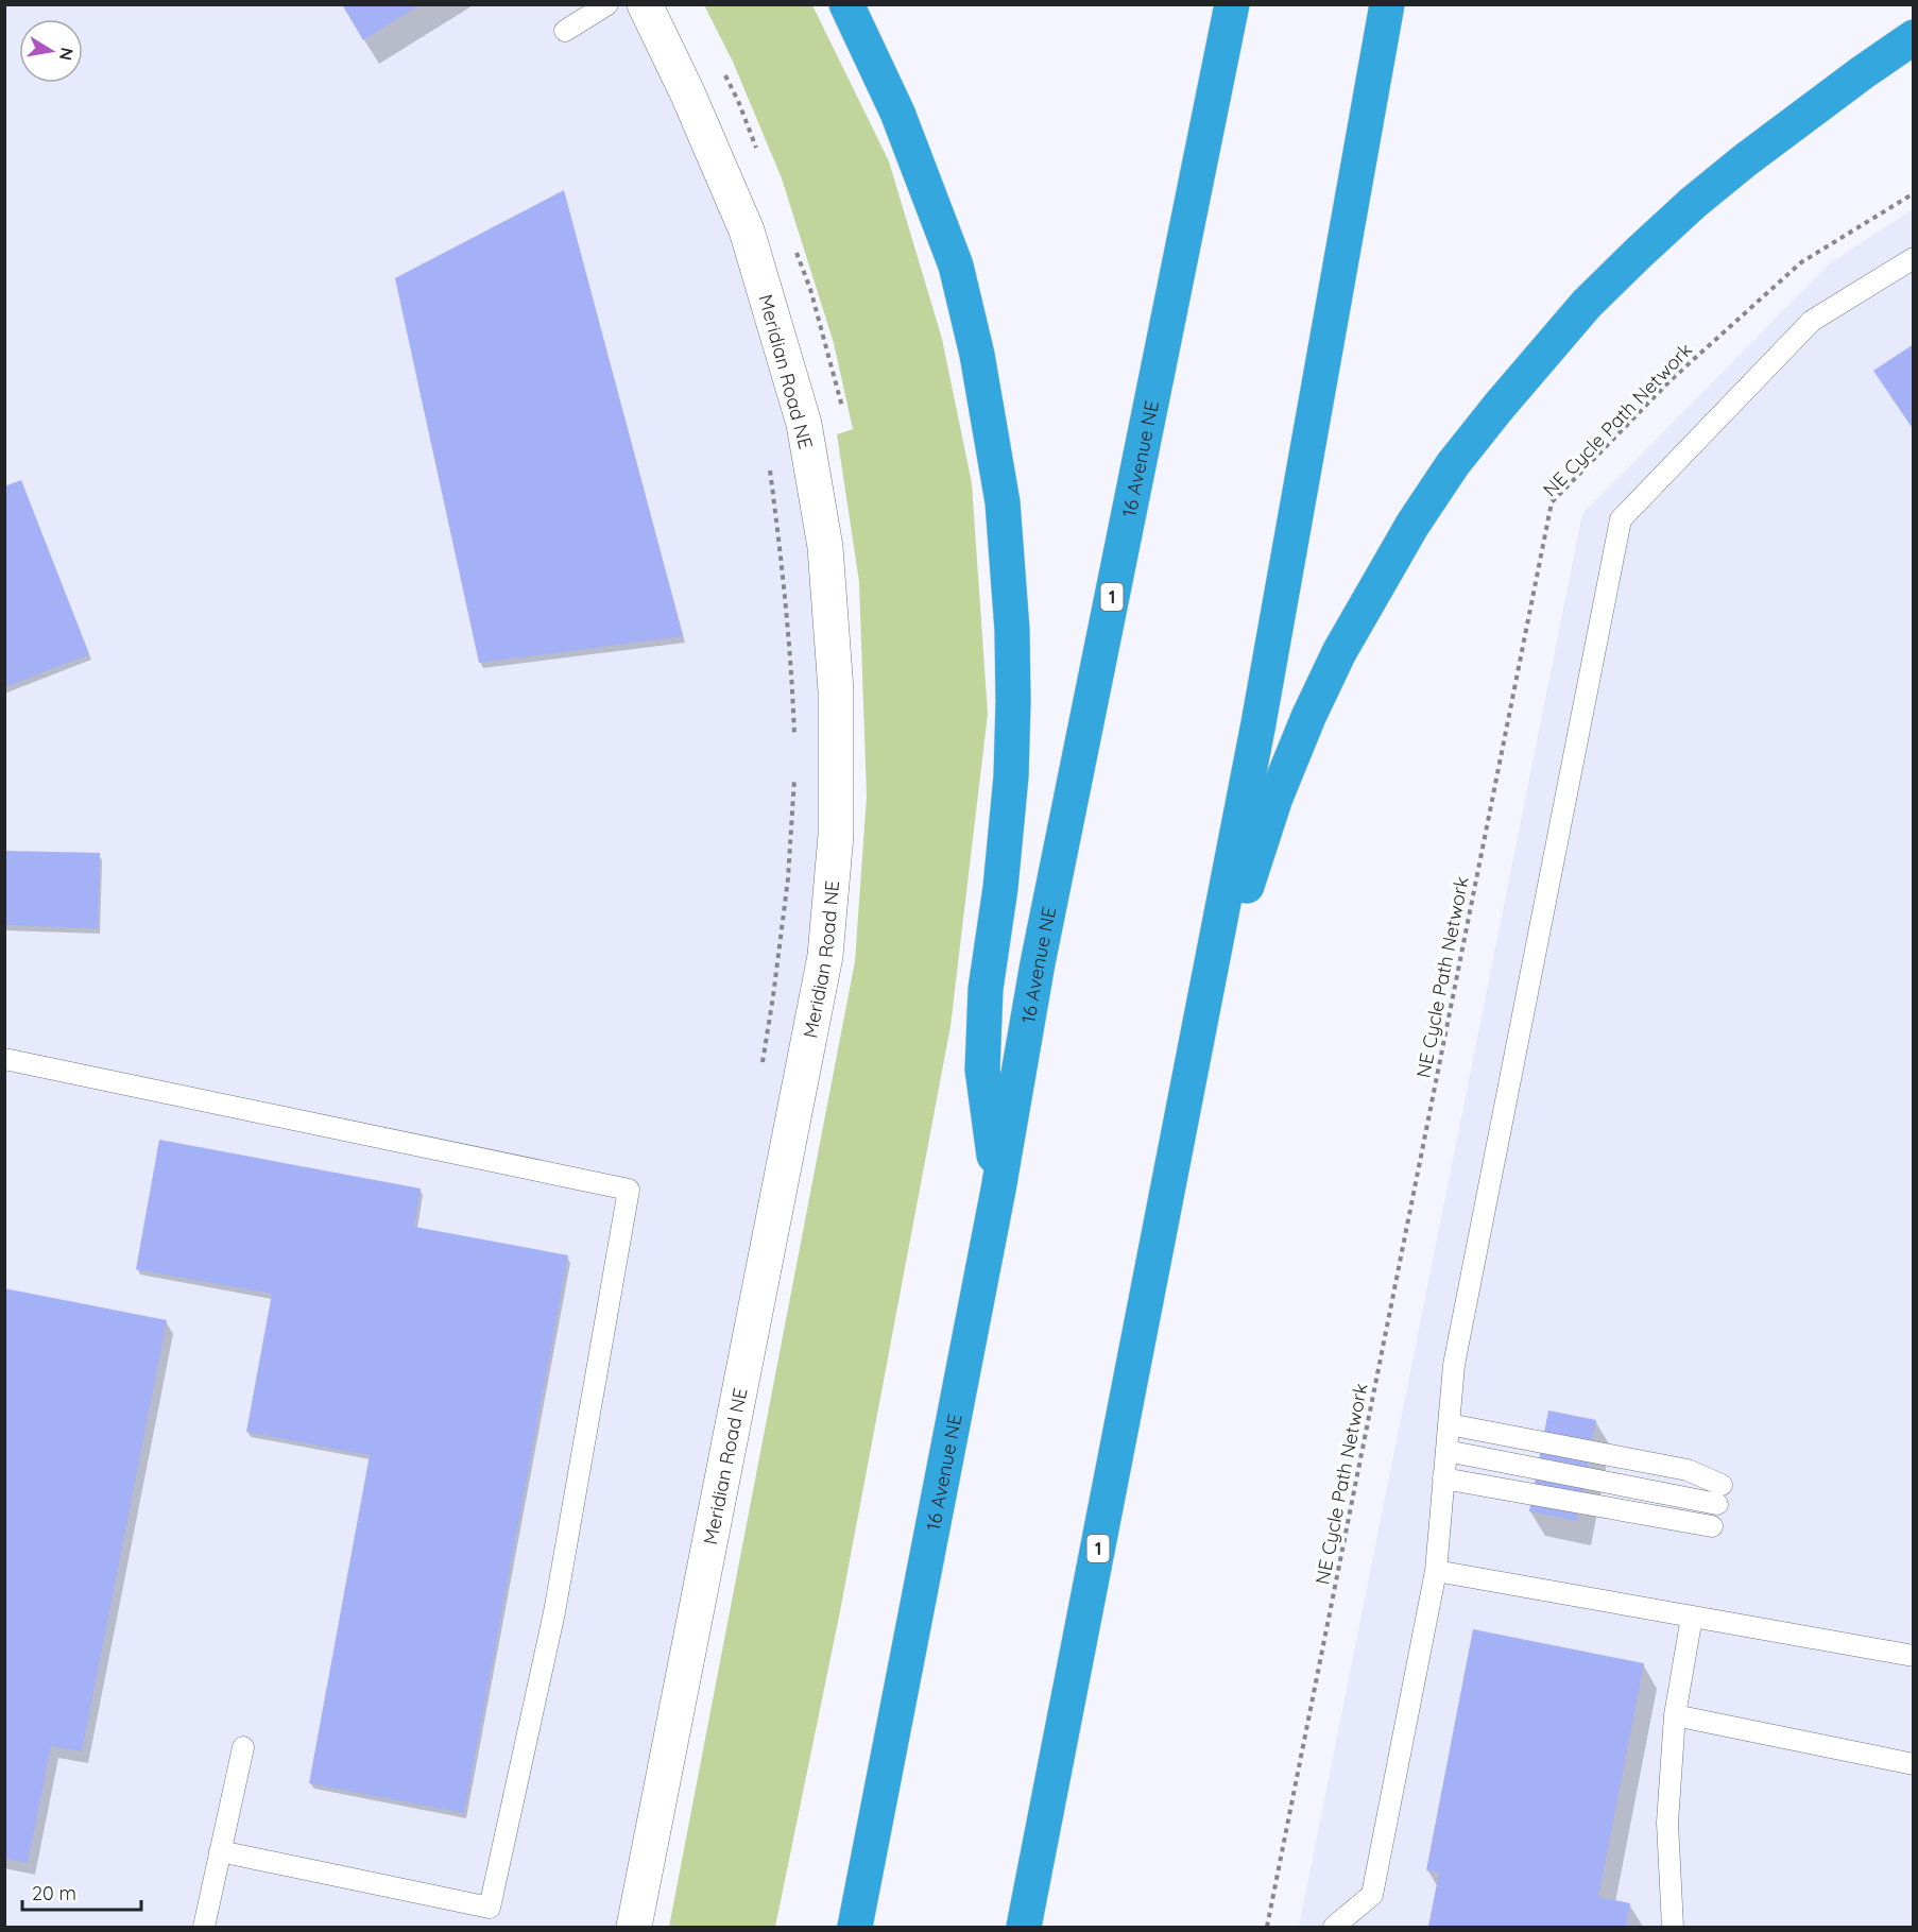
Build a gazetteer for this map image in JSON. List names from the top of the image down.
{
  "streets": {
    "highway": ["16 Avenue NE", "1"],
    "street": ["Meridian Road NE"],
    "path": ["NE Cycle Path Network"]
  },
  "scale_bar": "20 m",
  "north": "right"
}
